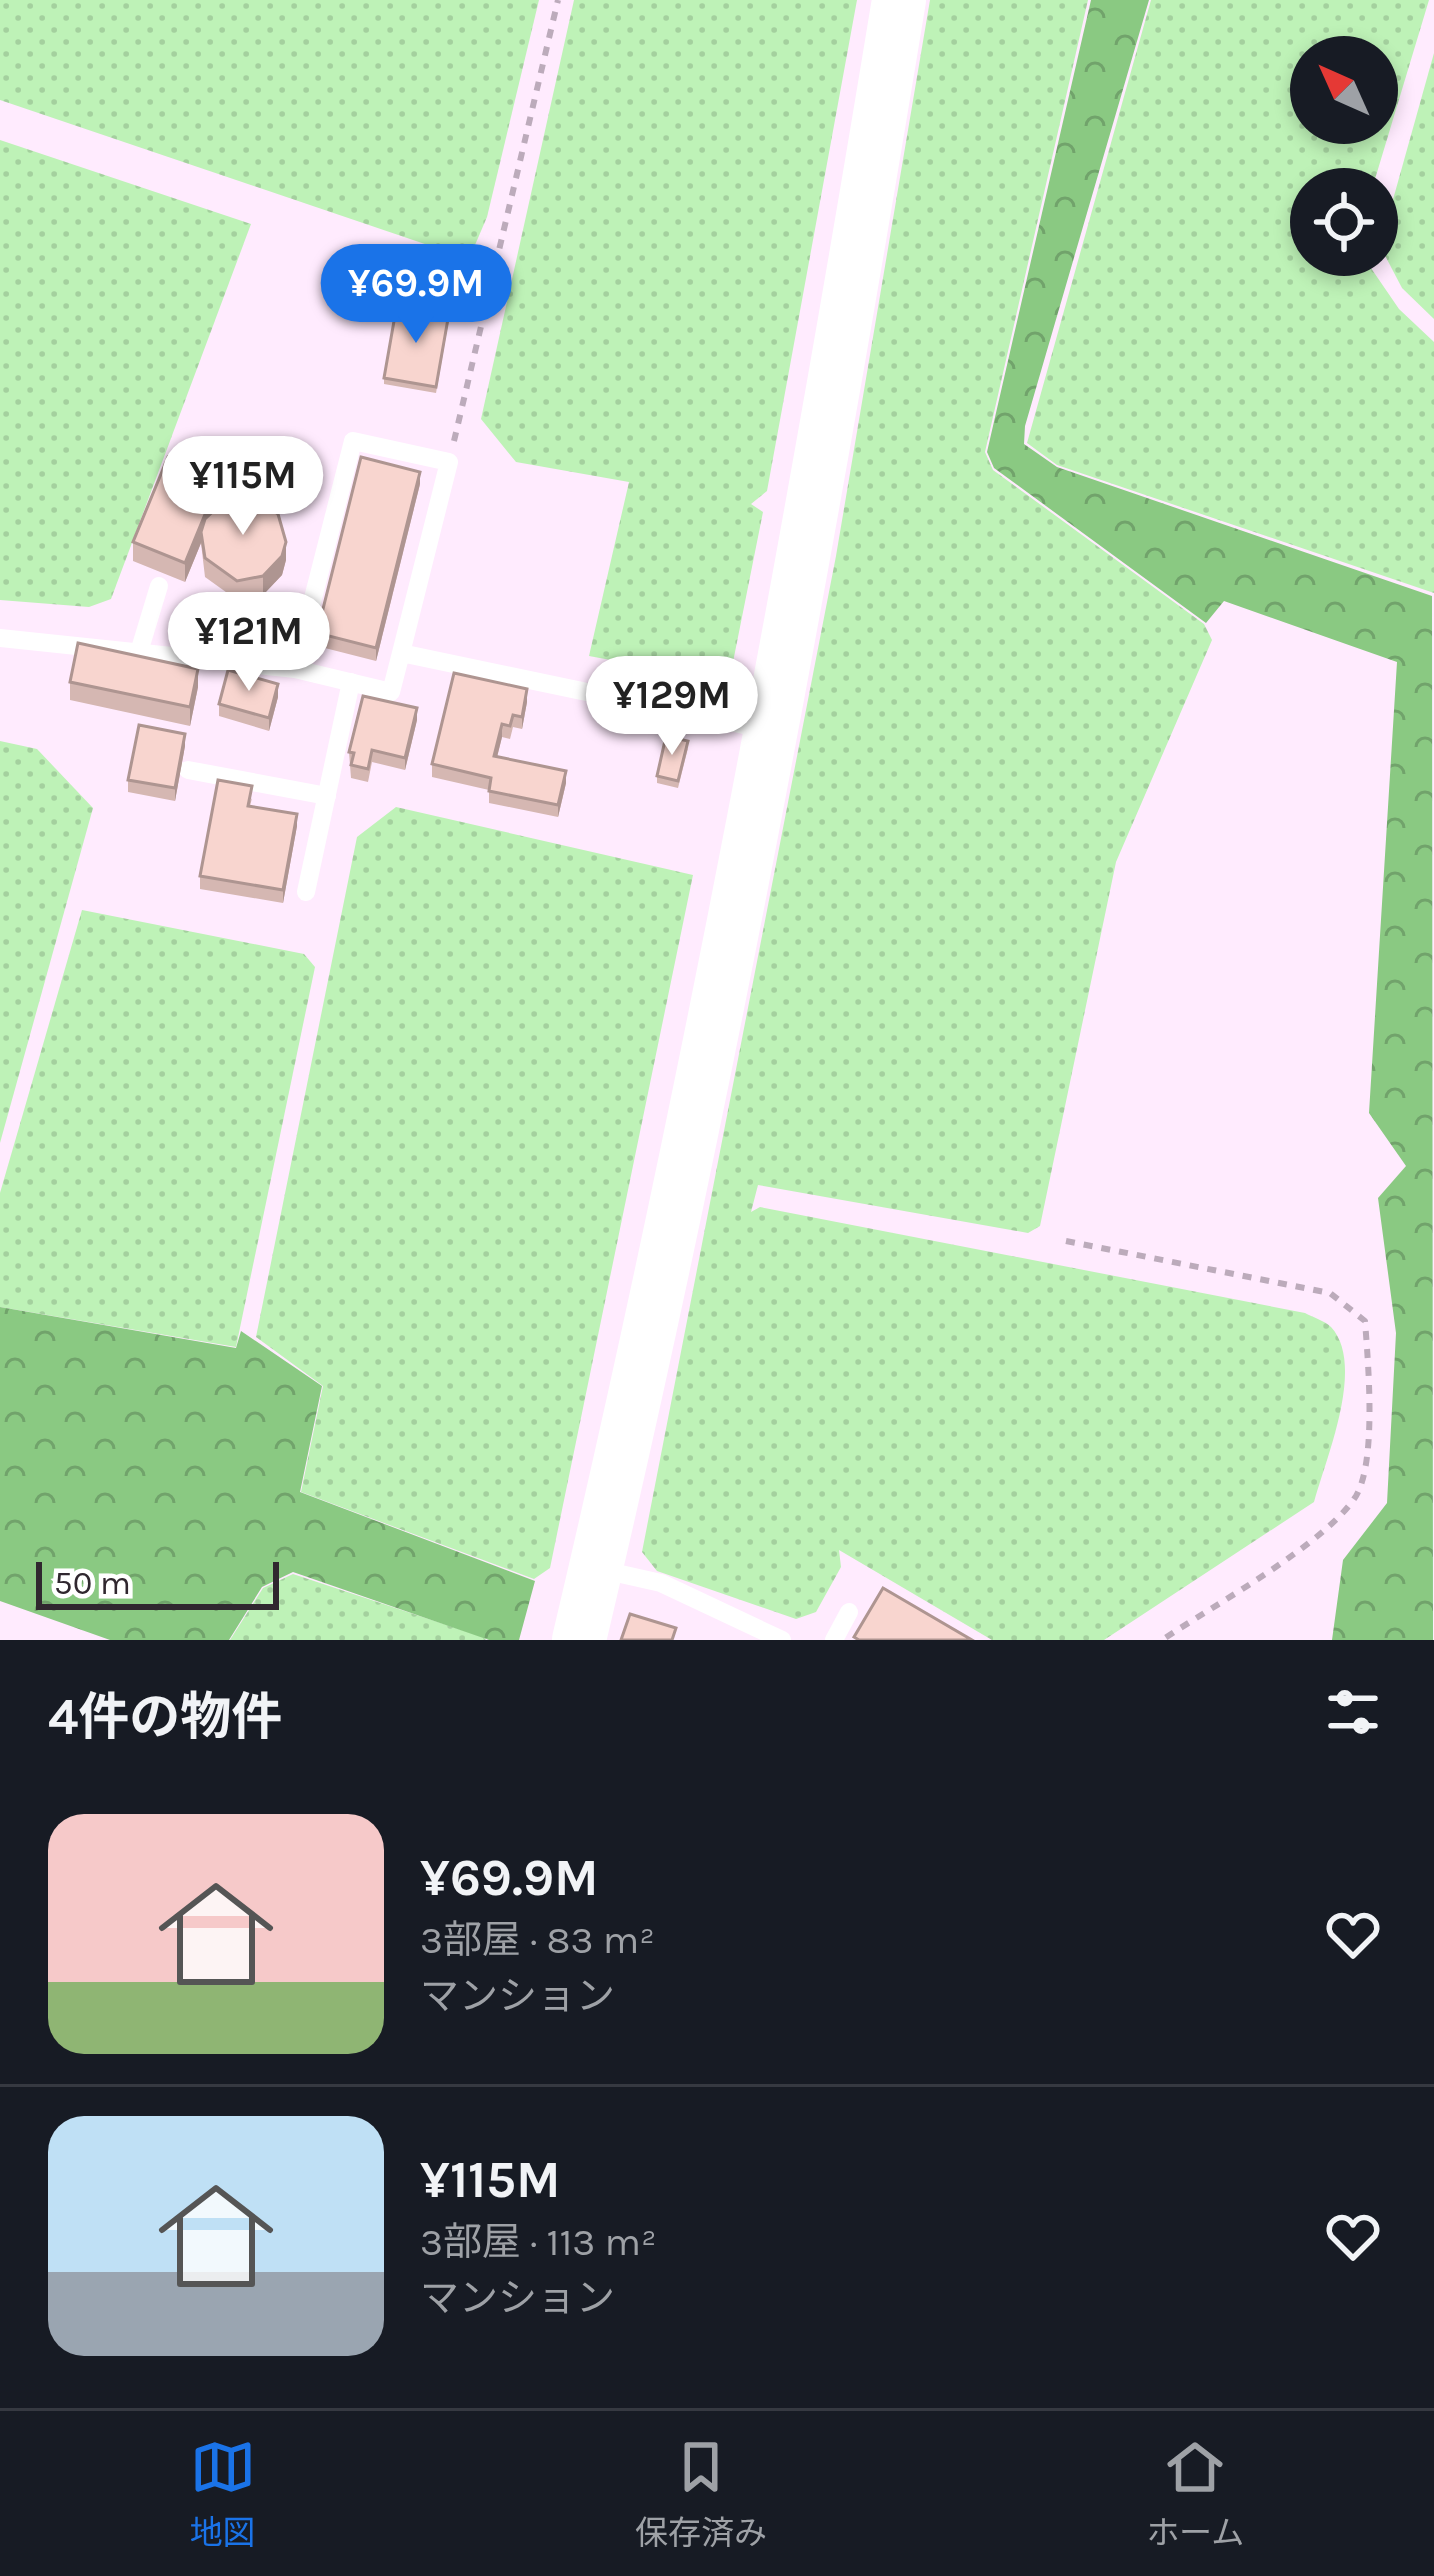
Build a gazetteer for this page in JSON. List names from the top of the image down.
{
  "scale_bar": "50 m",
  "north": "top left",
  "page": {
    "price": [
      "¥69.9M",
      "¥115M",
      "¥121M",
      "¥129M"
    ],
    "scale": "50 m",
    "heading": "4件の物件",
    "list": [
      {
        "name": "¥69.9M",
        "note": "3部屋 · 83 m² · マンション"
      },
      {
        "name": "¥115M",
        "note": "3部屋 · 113 m² · マンション"
      }
    ],
    "tabs": ["地図", "保存済み", "ホーム"]
  }
}
